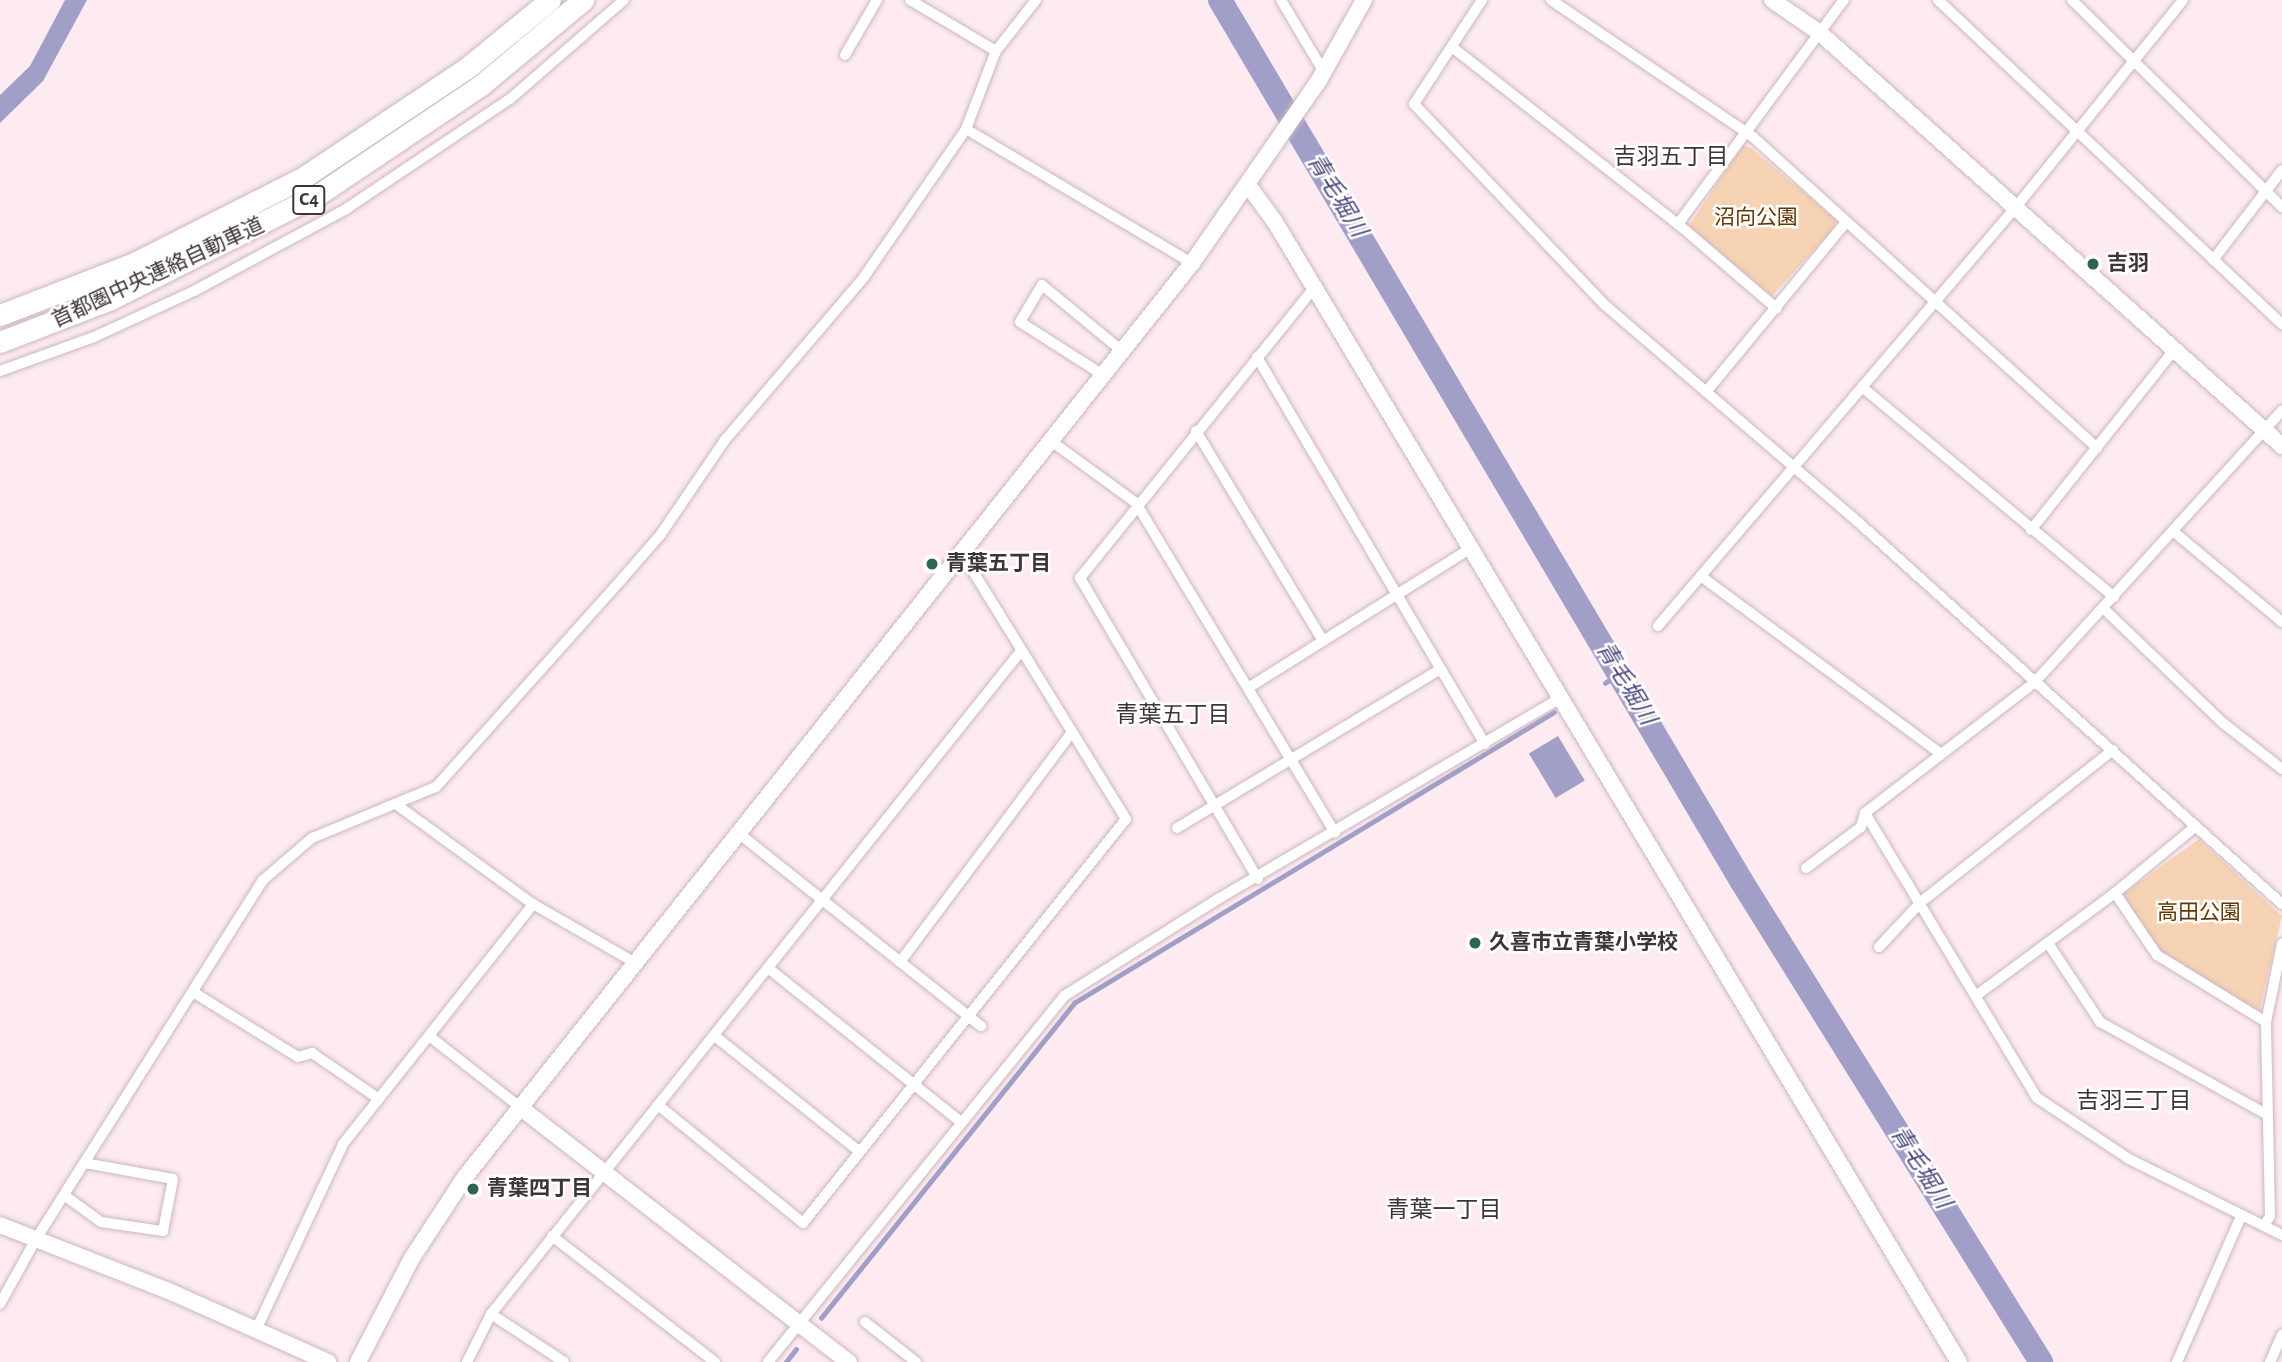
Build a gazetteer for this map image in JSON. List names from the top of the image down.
{
  "streets": {
    "highway": ["C4", "首都圏中央連絡自動車道"]
  },
  "districts": [
    "吉羽五丁目",
    "青葉五丁目",
    "吉羽三丁目",
    "青葉一丁目"
  ],
  "water": ["青毛堀川"],
  "parks": ["沼向公園", "高田公園"],
  "places": [
    "吉羽",
    "青葉五丁目",
    "久喜市立青葉小学校",
    "青葉四丁目"
  ]
}
